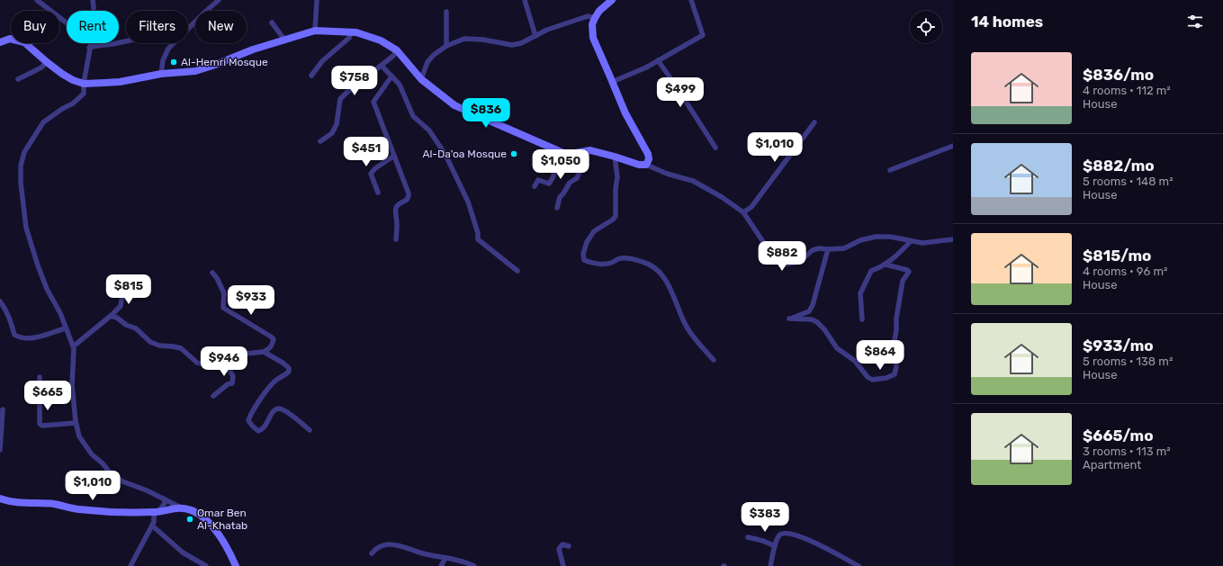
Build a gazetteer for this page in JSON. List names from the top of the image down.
{
  "places": ["Al-Hemri Mosque", "Al-Da'oa Mosque", "Omar Ben Al-Khatab"],
  "page": {
    "heading": "14 homes",
    "chip": [
      "Buy",
      "Rent",
      "Filters",
      "New"
    ],
    "list": [
      {
        "name": "$836/mo",
        "note": "4 rooms · 112 m² · House"
      },
      {
        "name": "$882/mo",
        "note": "5 rooms · 148 m² · House"
      },
      {
        "name": "$815/mo",
        "note": "4 rooms · 96 m² · House"
      },
      {
        "name": "$933/mo",
        "note": "5 rooms · 138 m² · House"
      },
      {
        "name": "$665/mo",
        "note": "3 rooms · 113 m² · Apartment"
      }
    ],
    "price": [
      "$758",
      "$499",
      "$836",
      "$1,010",
      "$451",
      "$1,050",
      "$882",
      "$815",
      "$933",
      "$864",
      "$946",
      "$665",
      "$1,010",
      "$383"
    ]
  }
}
